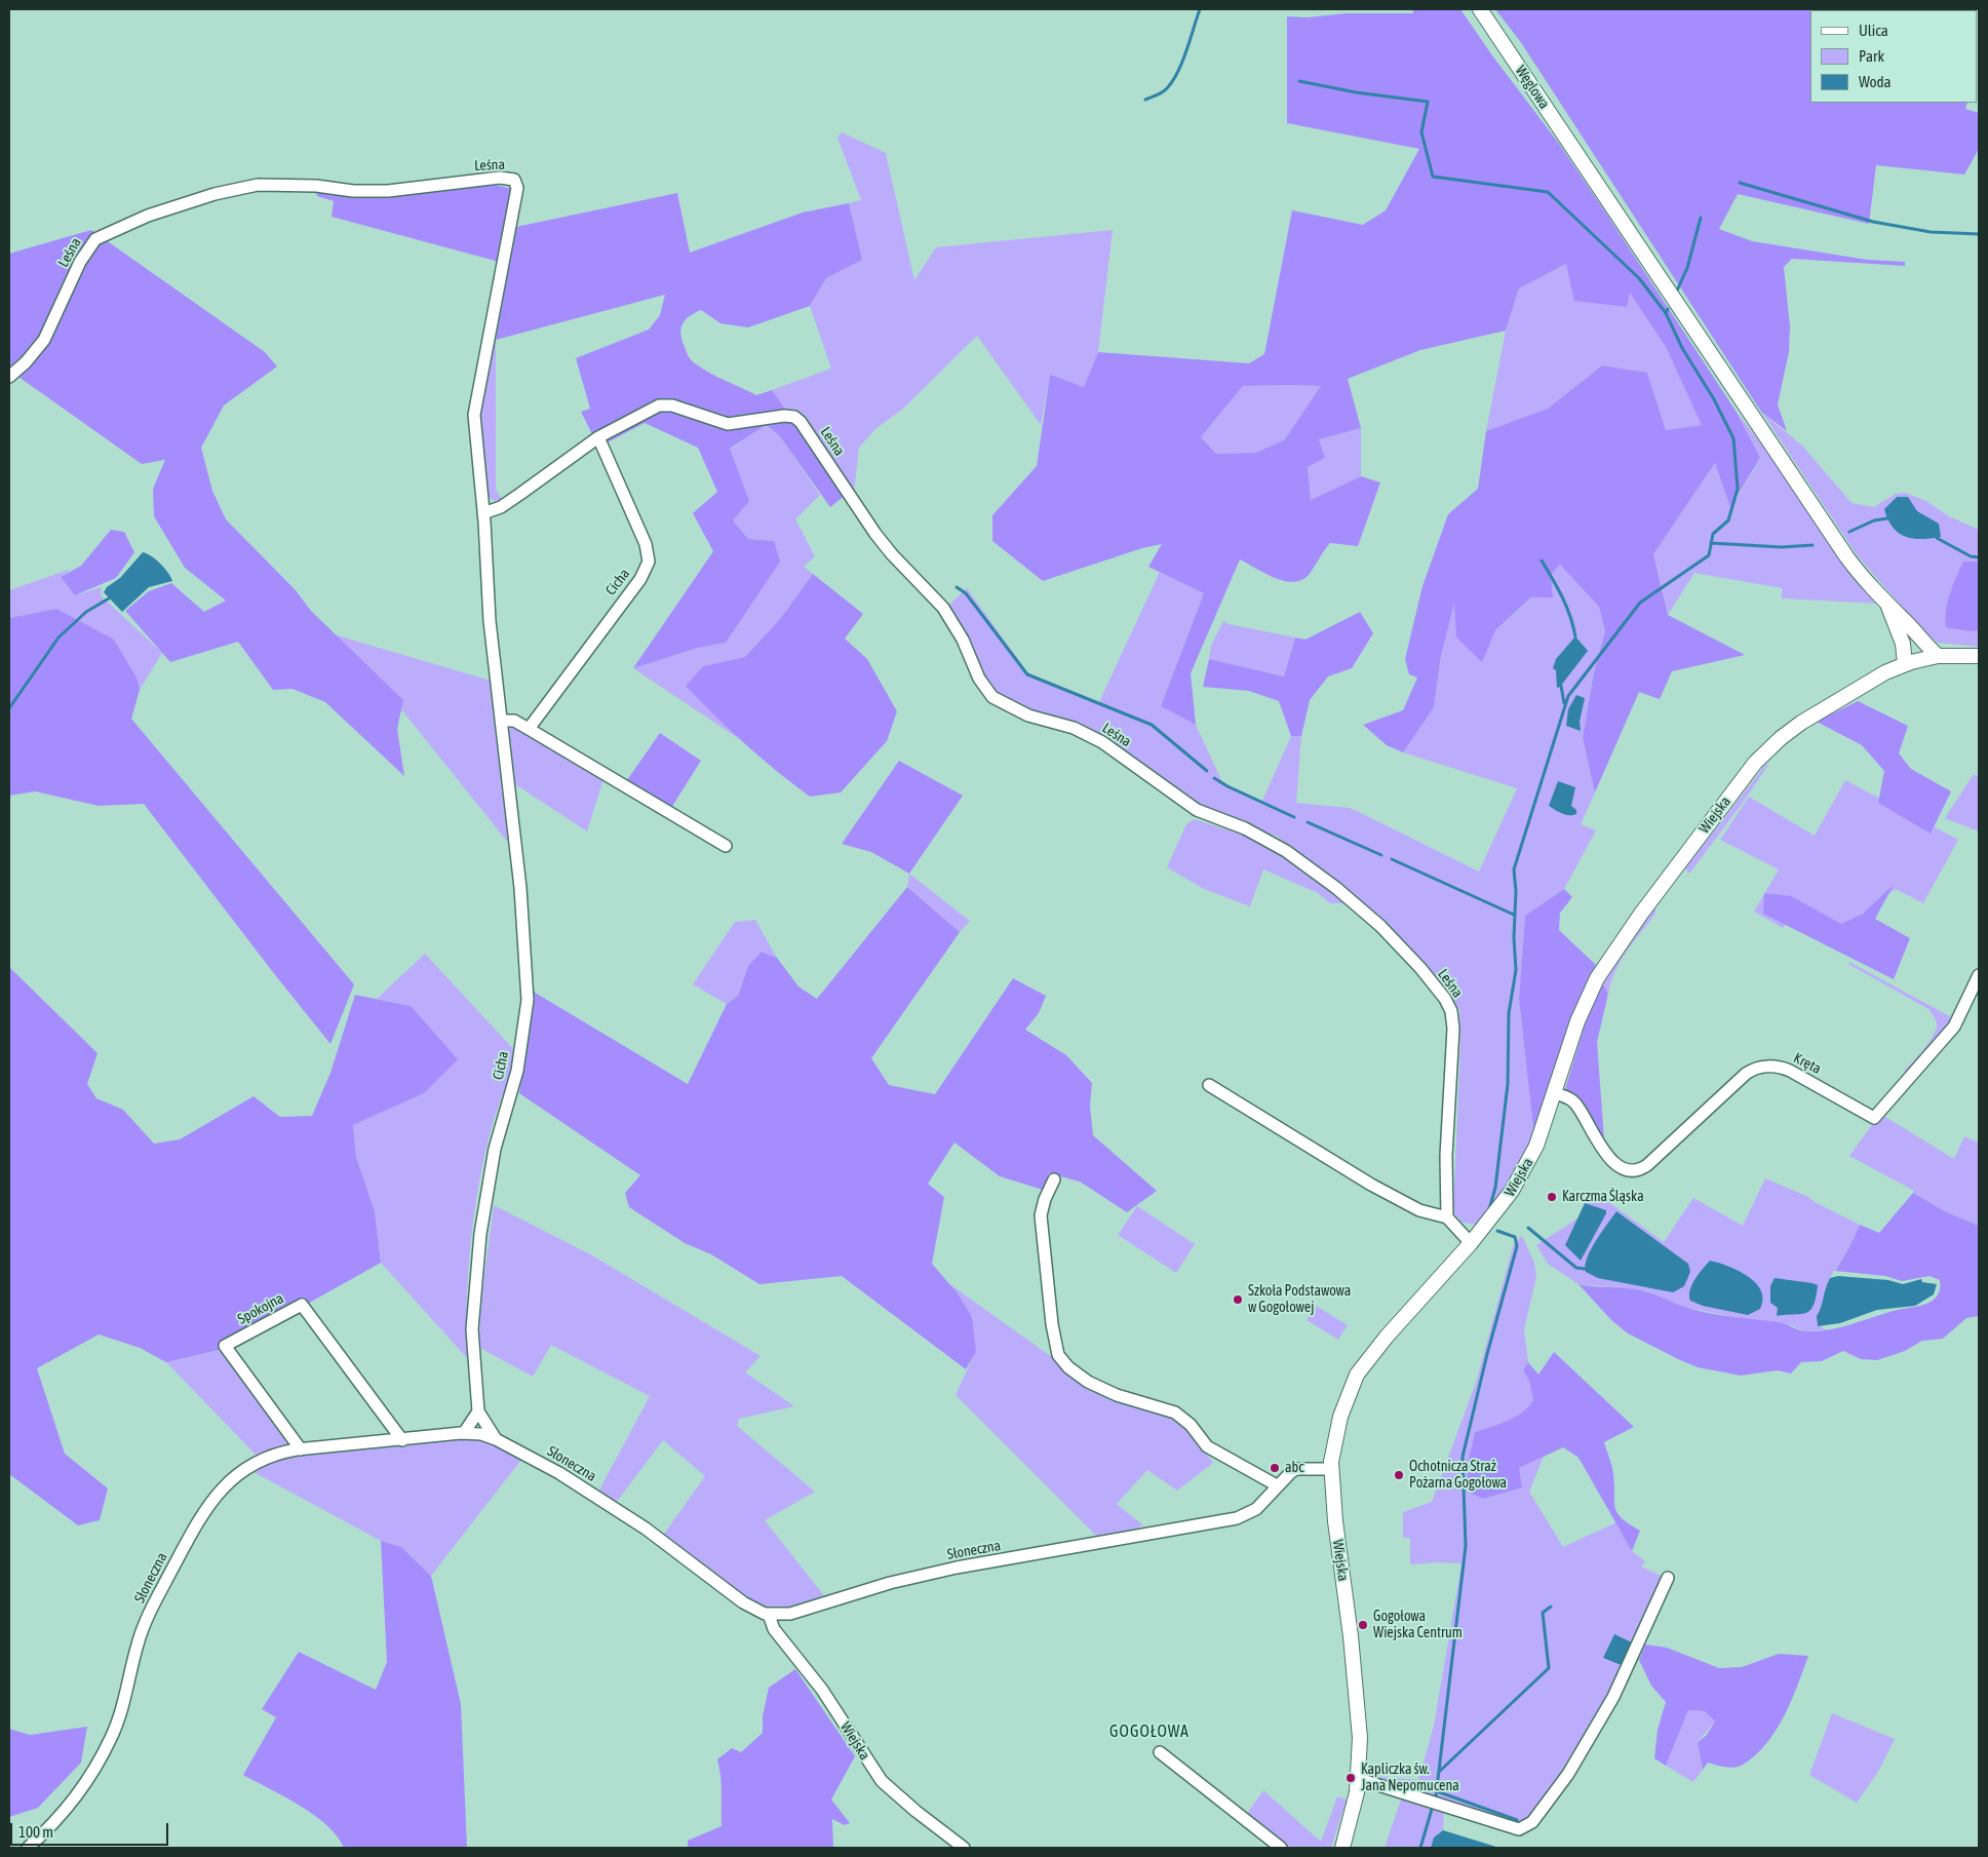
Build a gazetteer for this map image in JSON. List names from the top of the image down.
{
  "streets": {
    "street": [
      "Węglowa",
      "Leśna",
      "Cicha",
      "Wiejska",
      "Kręta",
      "Spokojna",
      "Słoneczna"
    ]
  },
  "crossings": [
    ["Leśna", "Cicha"],
    ["Cicha", "Słoneczna"],
    ["Wiejska", "Kręta"],
    ["Wiejska", "Słoneczna"],
    ["Spokojna", "Słoneczna"]
  ],
  "districts": ["GOGOŁOWA"],
  "places": [
    "Karczma Śląska",
    "Szkoła Podstawowa w Gogołowej",
    "abc",
    "Ochotnicza Straż Pożarna Gogołowa",
    "Gogołowa Wiejska Centrum",
    "Kapliczka św. Jana Nepomucena"
  ],
  "legend": ["Ulica", "Park", "Woda"],
  "scale_bar": "100 m"
}
